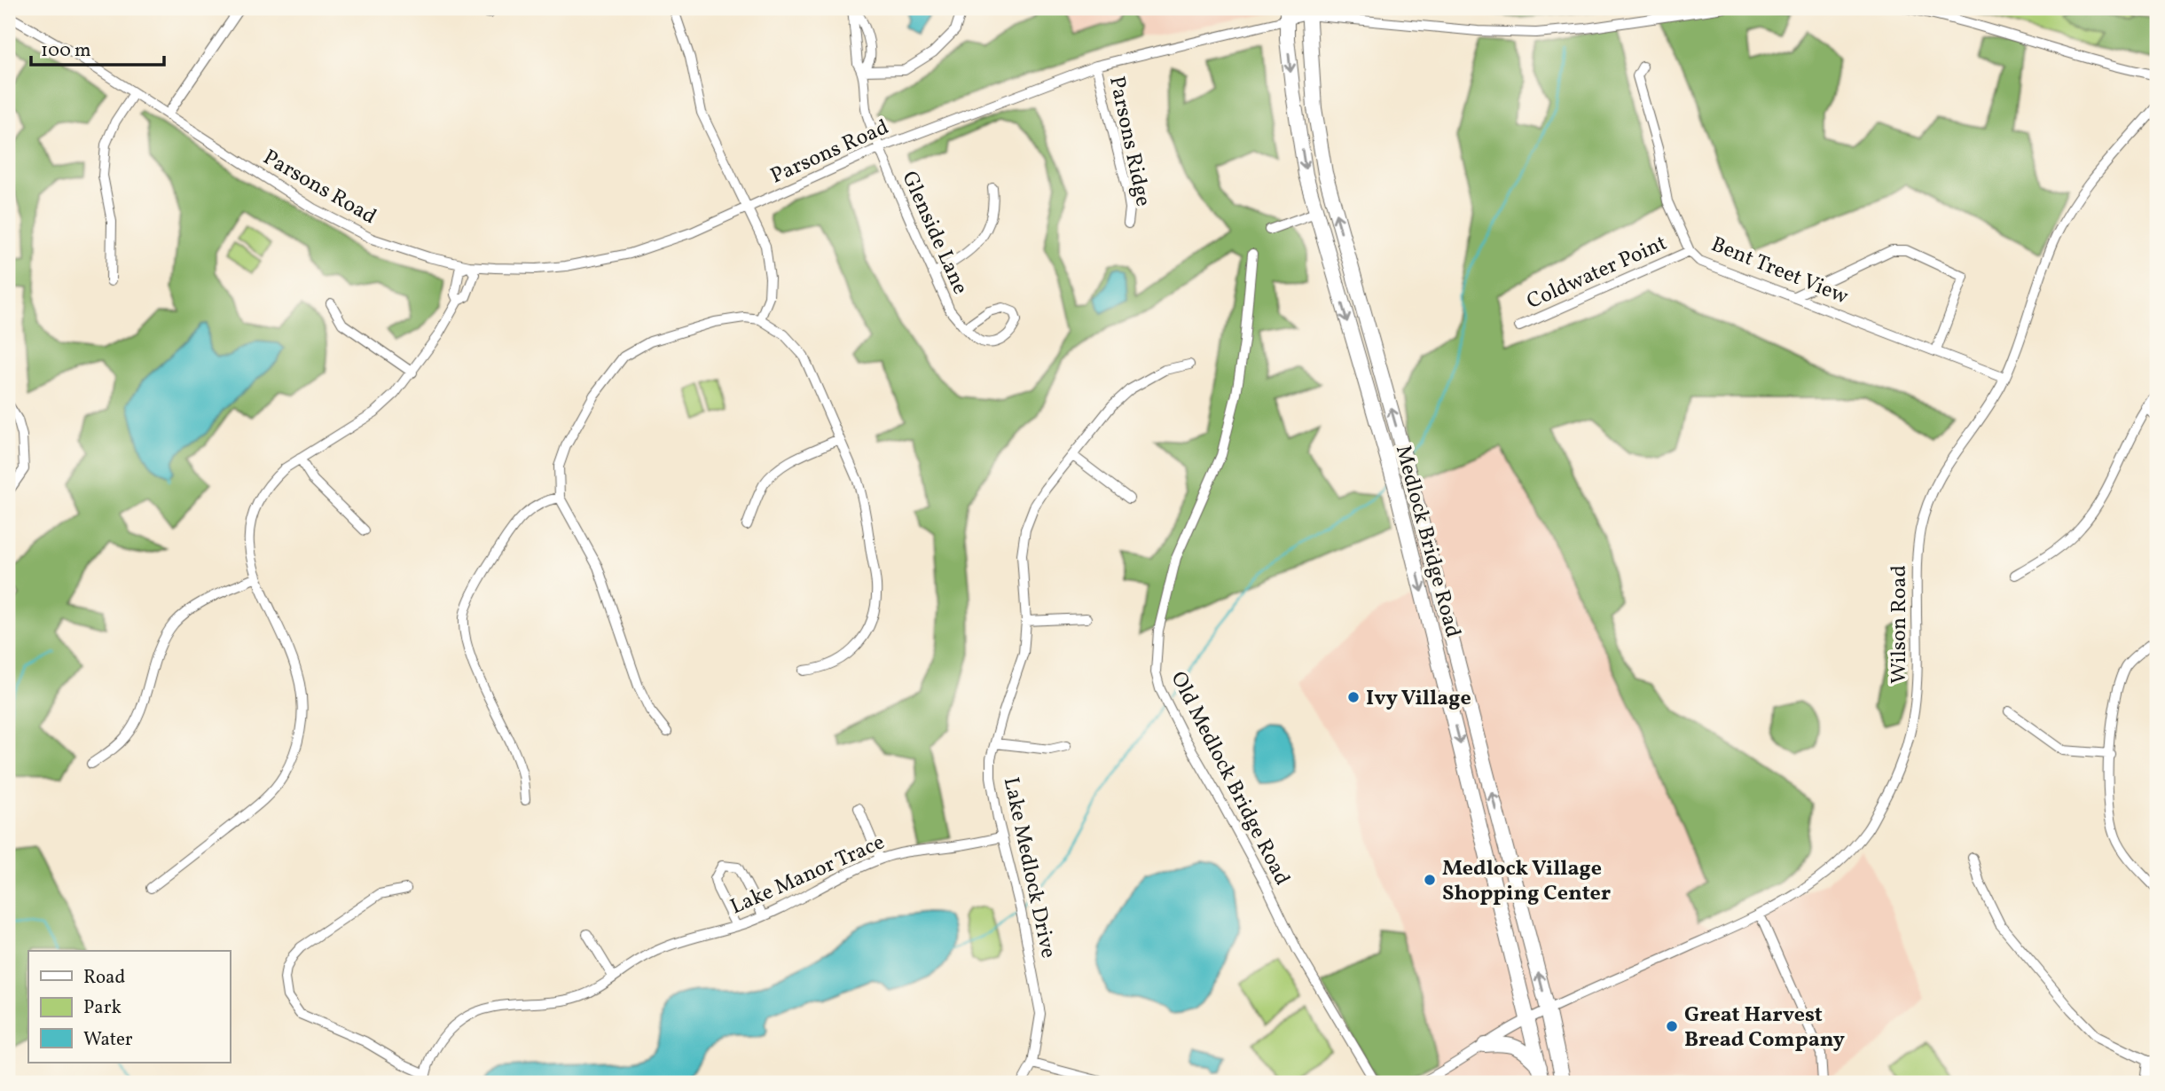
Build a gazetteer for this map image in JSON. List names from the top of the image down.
{
  "streets": {
    "highway": ["Medlock Bridge Road"],
    "street": [
      "Parsons Ridge",
      "Parsons Road",
      "Glenside Lane",
      "Bent Treet View",
      "Coldwater Point",
      "Wilson Road",
      "Old Medlock Bridge Road",
      "Lake Medlock Drive",
      "Lake Manor Trace"
    ]
  },
  "crossings": [
    ["Parsons Ridge", "Parsons Road"],
    ["Parsons Road", "Glenside Lane"],
    ["Parsons Road", "Medlock Bridge Road"],
    ["Bent Treet View", "Coldwater Point"],
    ["Bent Treet View", "Wilson Road"],
    ["Medlock Bridge Road", "Wilson Road"],
    ["Lake Medlock Drive", "Lake Manor Trace"]
  ],
  "places": ["Ivy Village", "Medlock Village Shopping Center", "Great Harvest Bread Company"],
  "legend": ["Road", "Park", "Water"],
  "scale_bar": "100 m"
}
